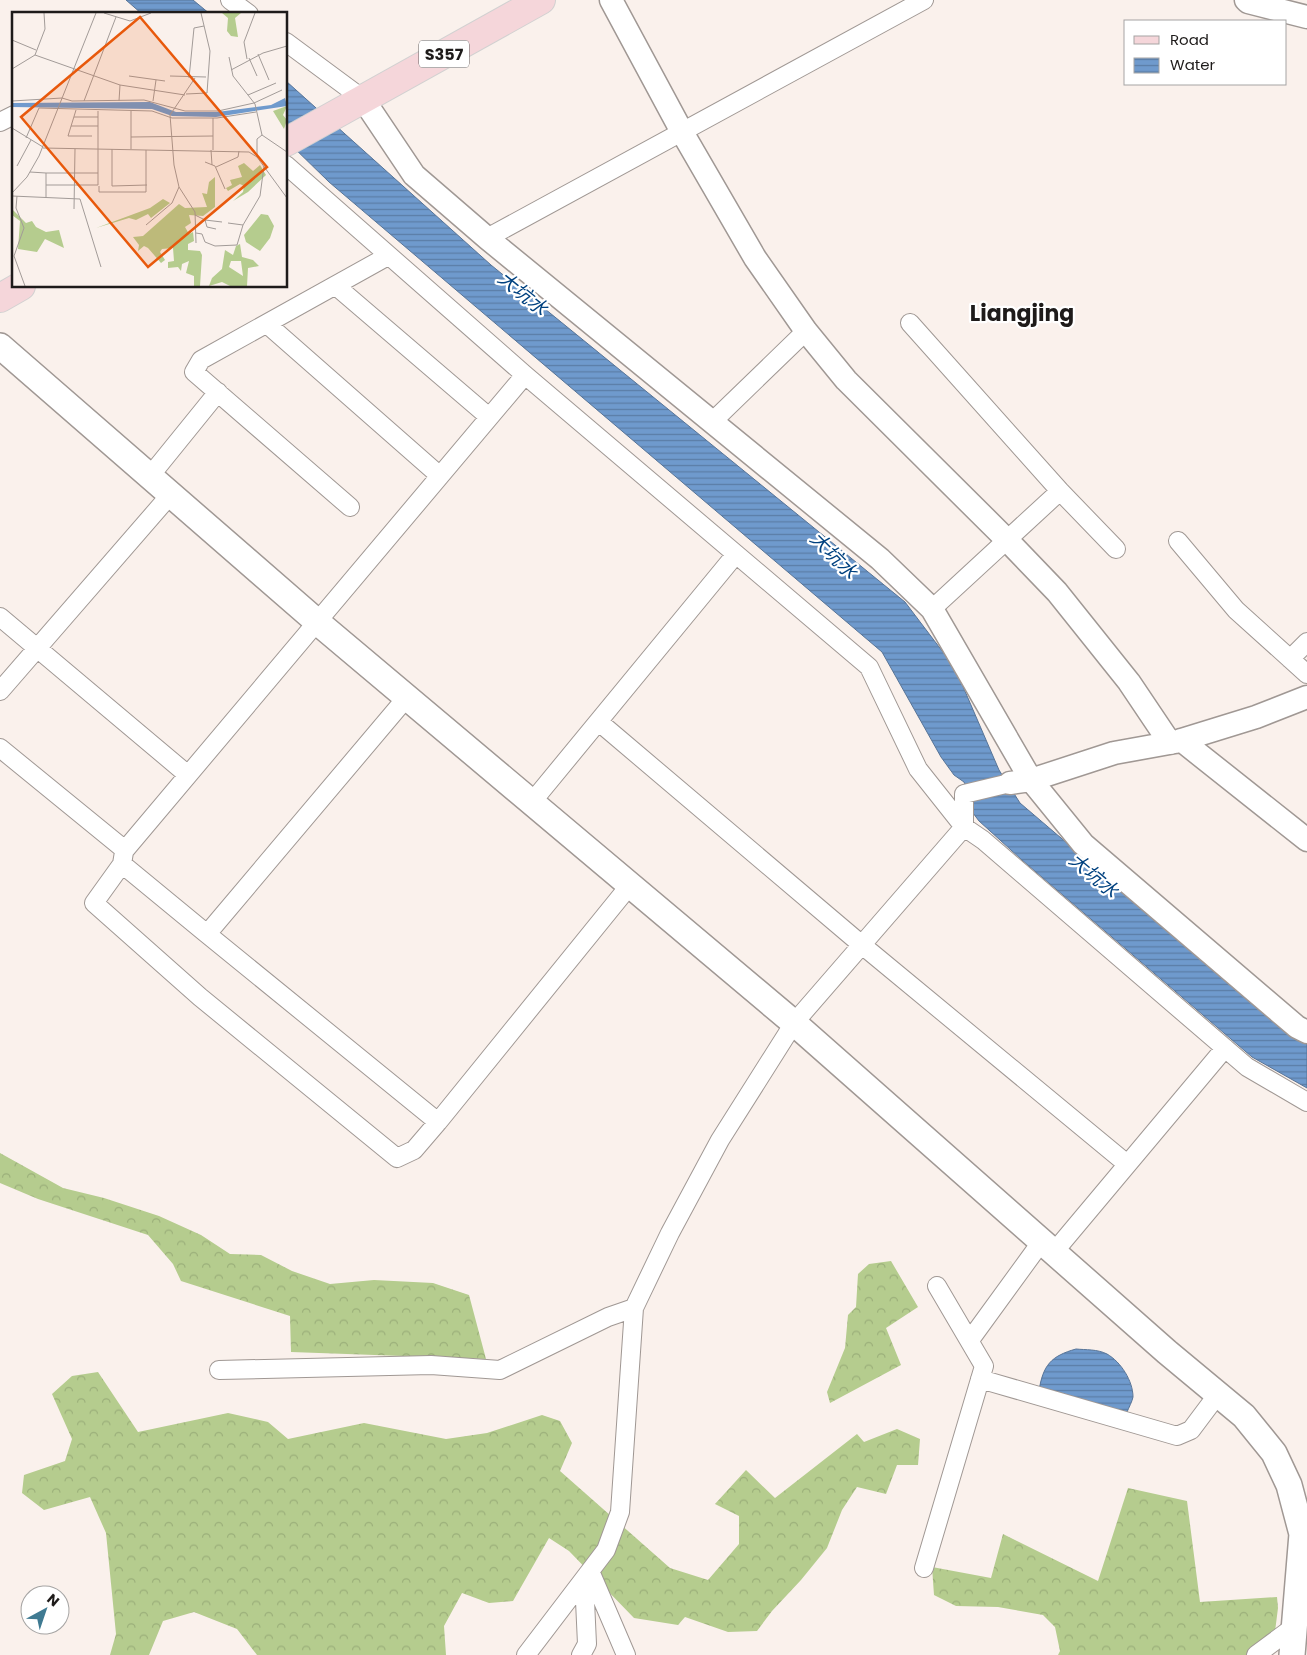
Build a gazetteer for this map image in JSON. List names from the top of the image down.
{
  "streets": {
    "main road": ["S357"]
  },
  "districts": ["Liangjing"],
  "water": ["大坑水"],
  "legend": ["Road", "Water"],
  "north": "top right"
}
